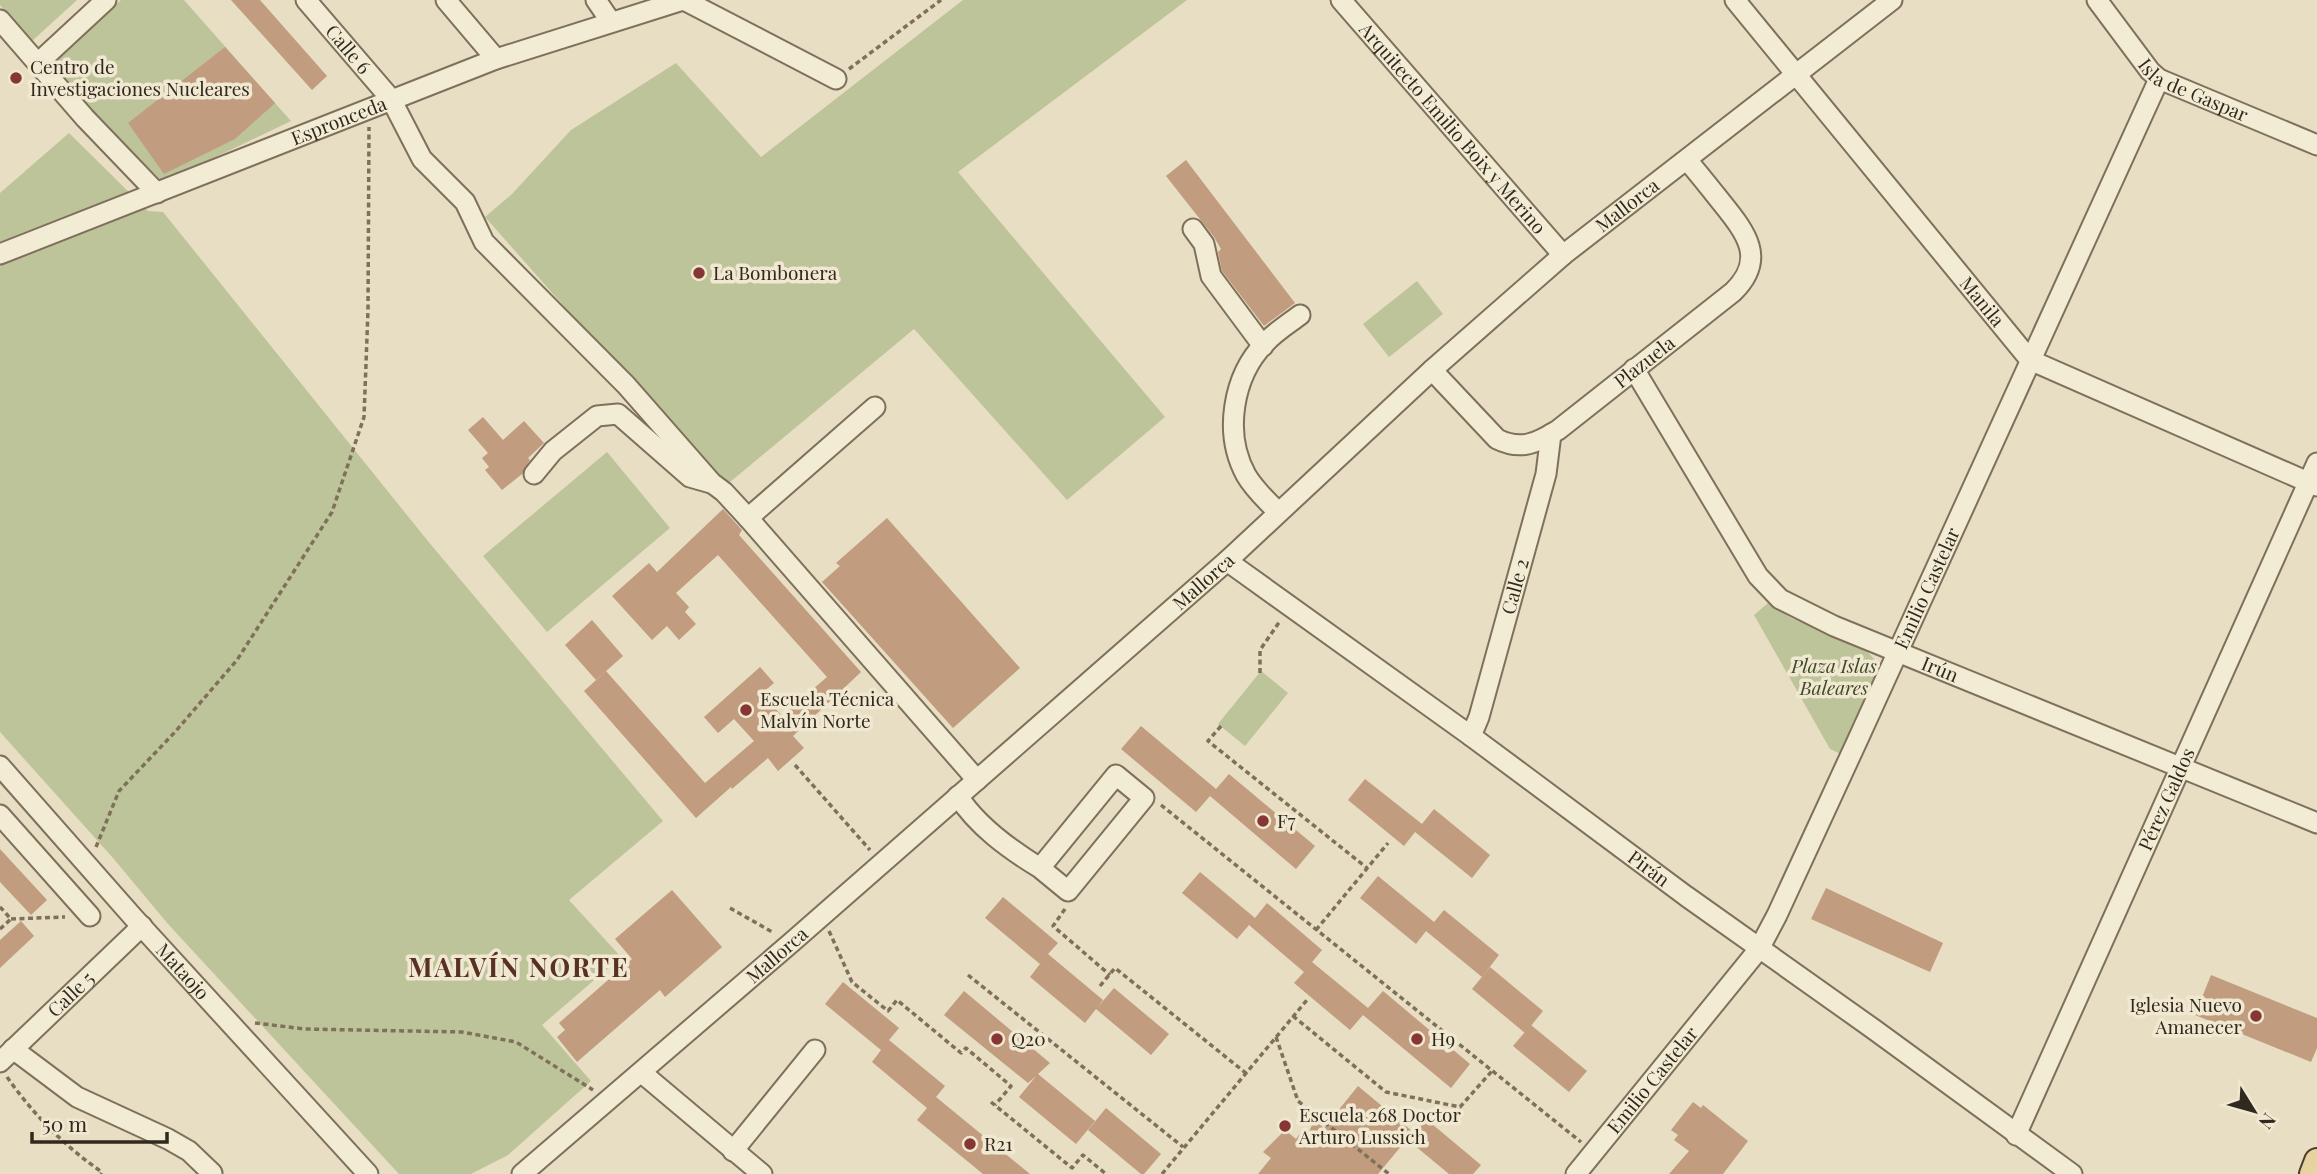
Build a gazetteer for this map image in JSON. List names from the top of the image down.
{
  "streets": {
    "street": [
      "Calle 6",
      "Isla de Gaspar",
      "Espronceda",
      "Arquitecto Emilio Boix y Merino",
      "Mallorca",
      "Manila",
      "Plazuela",
      "Calle 2",
      "Emilio Castelar",
      "Irún",
      "Pérez Galdos",
      "Pirán",
      "Mataojo",
      "Calle 5"
    ]
  },
  "crossings": [
    ["Calle 6", "Espronceda"],
    ["Isla de Gaspar", "Emilio Castelar"],
    ["Arquitecto Emilio Boix y Merino", "Mallorca"],
    ["Mallorca", "Manila"],
    ["Mallorca", "Plazuela"],
    ["Mallorca", "Pirán"],
    ["Manila", "Emilio Castelar"],
    ["Manila", "Pérez Galdos"],
    ["Plazuela", "Calle 2"],
    ["Plazuela", "Irún"],
    ["Calle 2", "Pirán"],
    ["Emilio Castelar", "Irún"],
    ["Emilio Castelar", "Pirán"],
    ["Irún", "Pérez Galdos"],
    ["Pérez Galdos", "Pirán"],
    ["Mataojo", "Calle 5"]
  ],
  "districts": ["MALVÍN NORTE"],
  "parks": ["Plaza Islas Baleares"],
  "places": [
    "Centro de Investigaciones Nucleares",
    "La Bombonera",
    "Escuela Técnica Malvín Norte",
    "F7",
    "Iglesia Nuevo Amanecer",
    "Q20",
    "H9",
    "Escuela 268 Doctor Arturo Lussich",
    "R21"
  ],
  "scale_bar": "50 m",
  "north": "bottom right"
}
